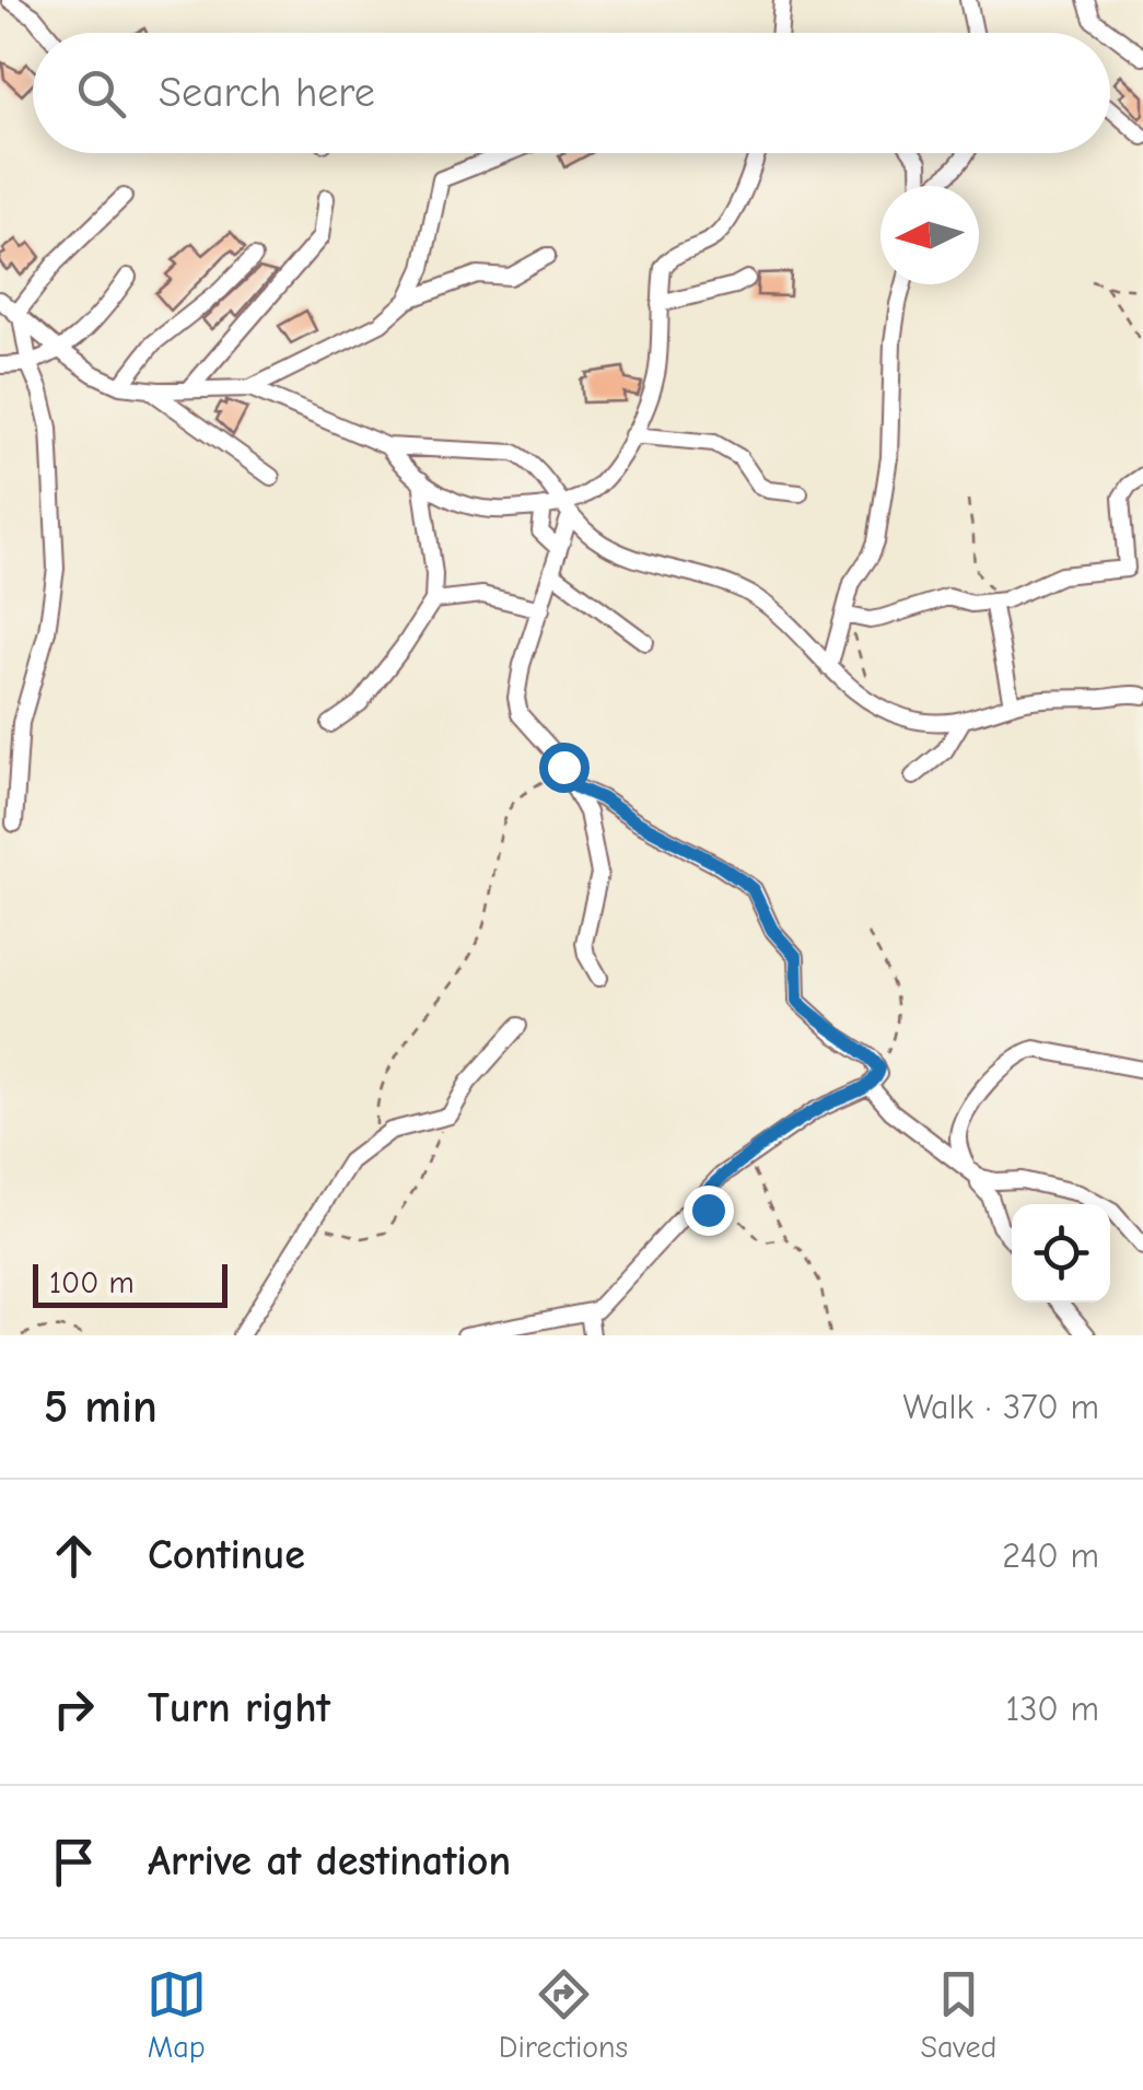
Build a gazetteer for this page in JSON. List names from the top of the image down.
{
  "scale_bar": "100 m",
  "north": "left",
  "page": {
    "search": "Search here",
    "scale": "100 m",
    "heading": ["5 min", "Walk · 370 m"],
    "list": [
      ["Continue", "240 m"],
      ["Turn right", "130 m"],
      "Arrive at destination"
    ],
    "nav": ["Map", "Directions", "Saved"]
  }
}
